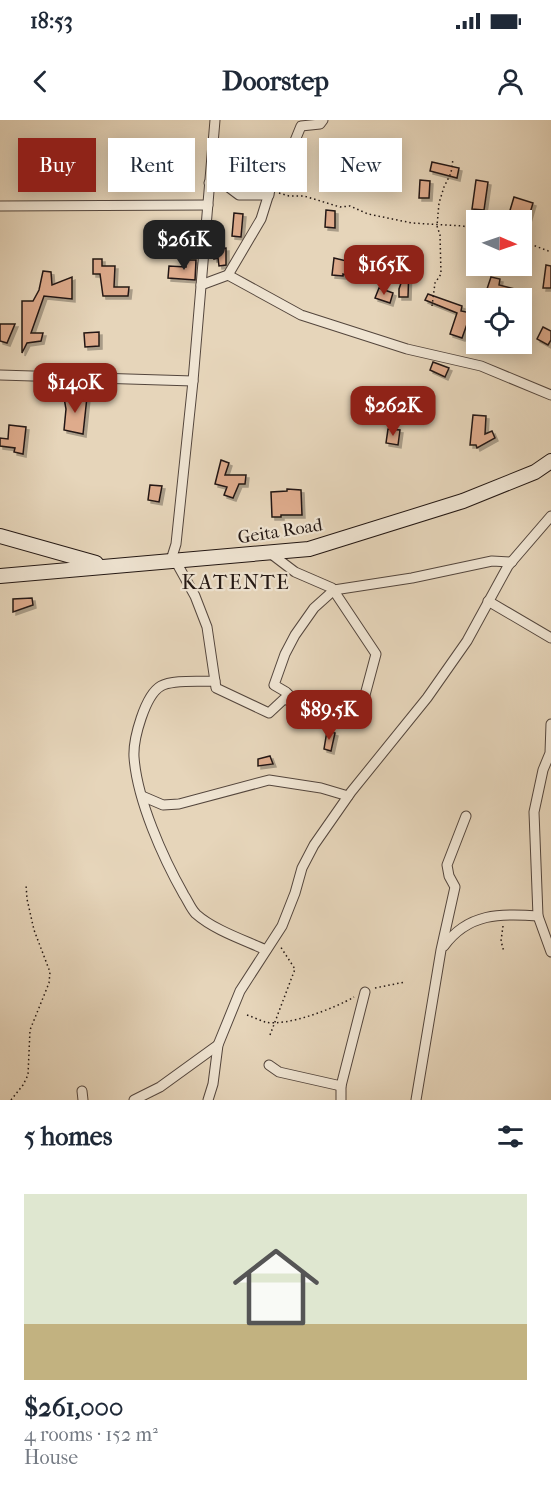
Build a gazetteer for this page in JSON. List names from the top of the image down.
{
  "streets": {
    "main road": ["Geita Road"]
  },
  "districts": ["KATENTE"],
  "north": "right",
  "page": {
    "status": "18:53",
    "header": "Doorstep",
    "chip": [
      "Buy",
      "Rent",
      "Filters",
      "New"
    ],
    "price": [
      "$261K",
      "$165K",
      "$140K",
      "$262K",
      "$89.5K"
    ],
    "heading": "5 homes",
    "list": [
      {
        "name": "$261,000",
        "note": "4 rooms · 152 m² · House"
      }
    ]
  }
}
